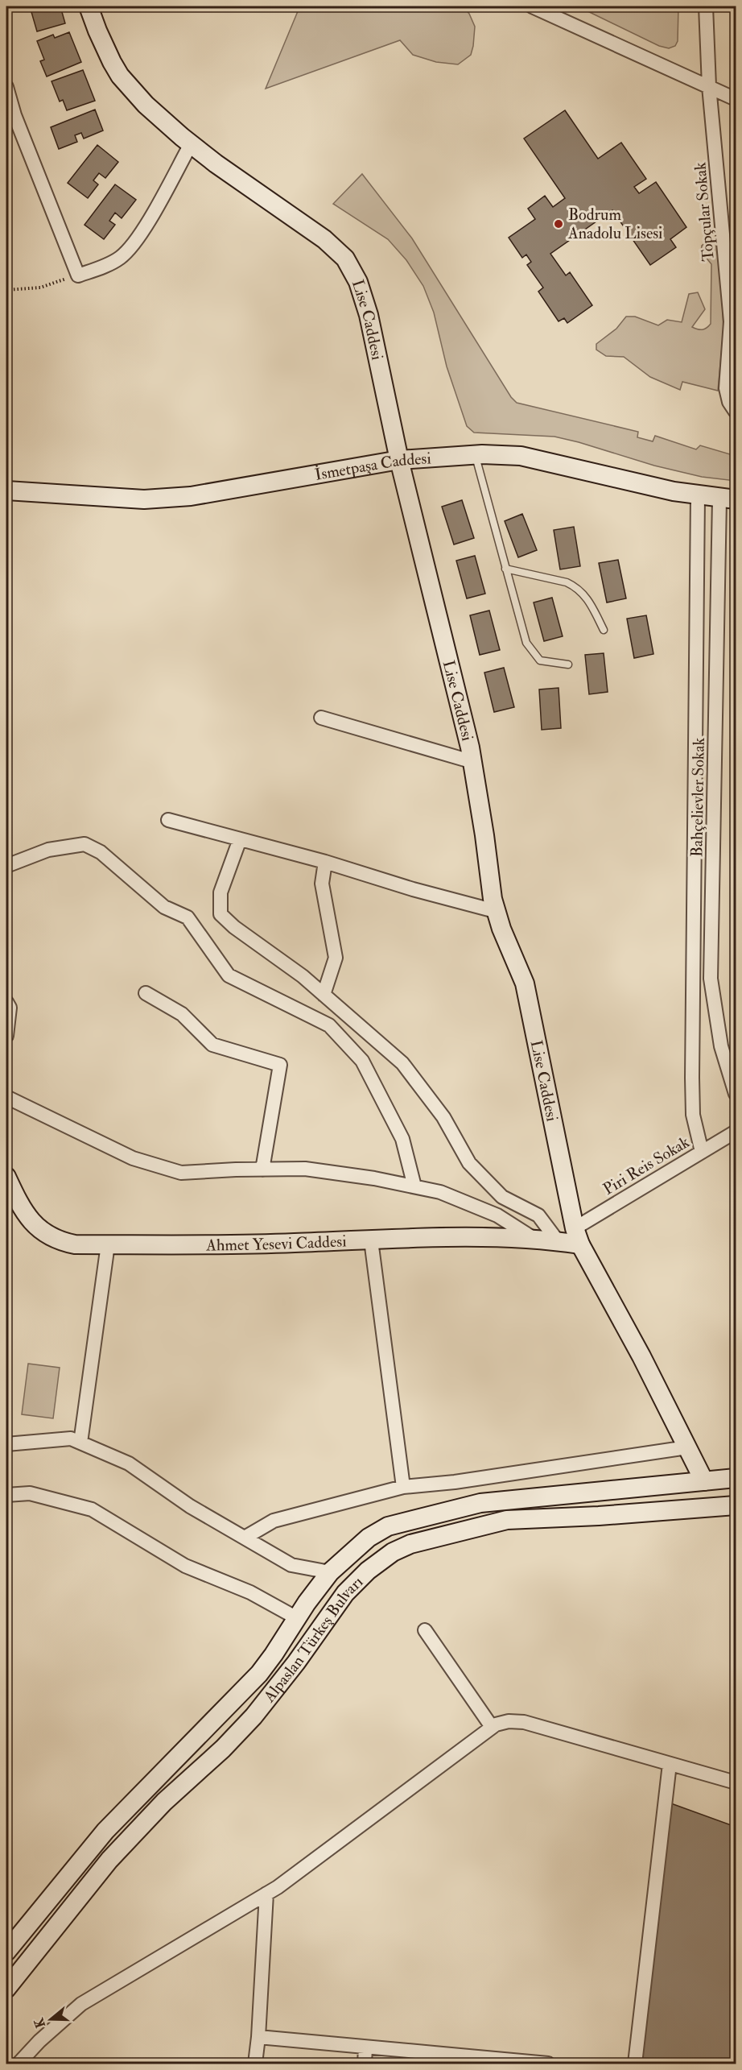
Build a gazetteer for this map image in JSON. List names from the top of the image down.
{
  "streets": {
    "street": [
      "Topçular Sokak",
      "Lise Caddesi",
      "İsmetpaşa Caddesi",
      "Bahçelievler Sokak",
      "Piri Reis Sokak",
      "Ahmet Yesevi Caddesi",
      "Alpaslan Türkeş Bulvarı"
    ]
  },
  "crossings": [
    ["Lise Caddesi", "İsmetpaşa Caddesi"],
    ["Lise Caddesi", "Piri Reis Sokak"],
    ["Lise Caddesi", "Ahmet Yesevi Caddesi"],
    ["Lise Caddesi", "Alpaslan Türkeş Bulvarı"],
    ["İsmetpaşa Caddesi", "Bahçelievler Sokak"],
    ["Piri Reis Sokak", "Ahmet Yesevi Caddesi"]
  ],
  "places": ["Bodrum Anadolu Lisesi"],
  "north": "left"
}
